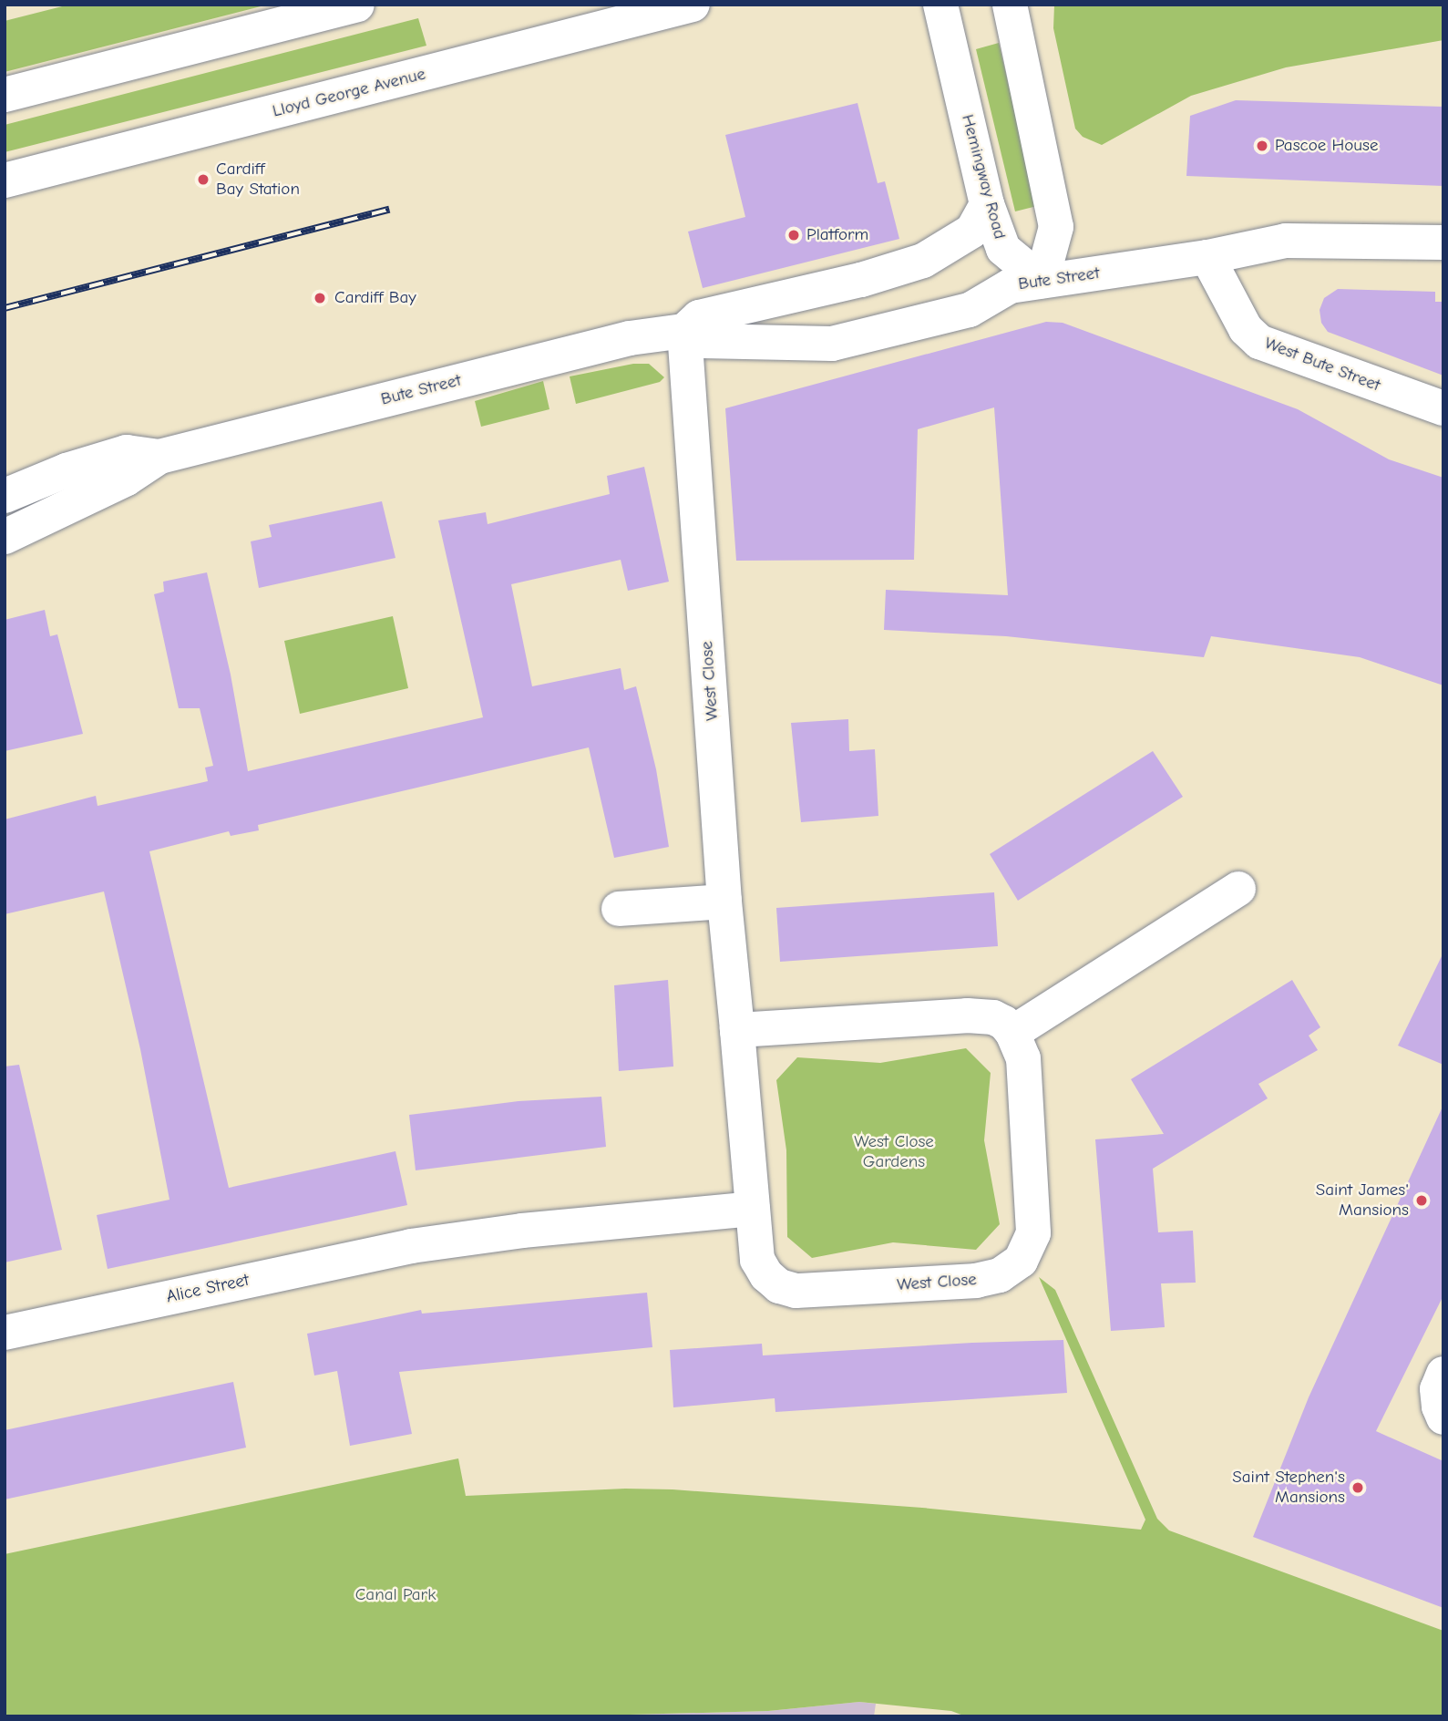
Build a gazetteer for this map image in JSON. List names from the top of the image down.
{
  "streets": {
    "street": [
      "Lloyd George Avenue",
      "Hemingway Road",
      "Bute Street",
      "West Bute Street",
      "West Close",
      "Alice Street"
    ]
  },
  "crossings": [
    ["Hemingway Road", "Bute Street"],
    ["Bute Street", "West Bute Street"],
    ["Bute Street", "West Close"],
    ["West Close", "Alice Street"]
  ],
  "parks": ["West Close Gardens", "Canal Park"],
  "places": [
    "Pascoe House",
    "Cardiff Bay Station",
    "Platform",
    "Cardiff Bay",
    "Saint James' Mansions",
    "Saint Stephen's Mansions"
  ]
}
